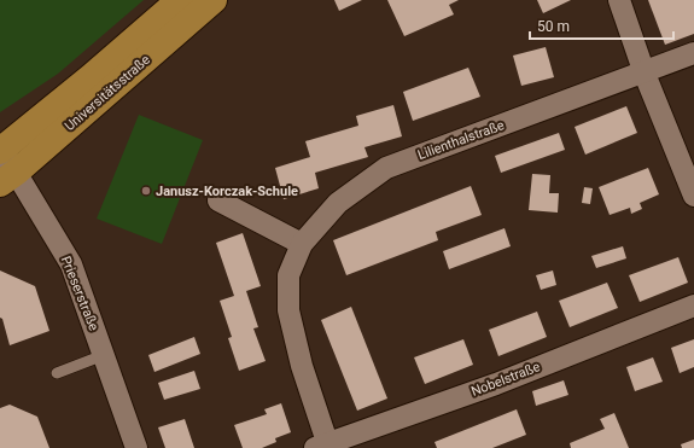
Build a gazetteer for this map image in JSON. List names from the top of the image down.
{
  "streets": {
    "main road": ["Universitätsstraße"],
    "street": ["Lilienthalstraße", "Prieserstraße", "Nobelstraße"]
  },
  "crossings": [
    ["Universitätsstraße", "Prieserstraße"],
    ["Lilienthalstraße", "Nobelstraße"]
  ],
  "places": ["Janusz-Korczak-Schule"],
  "scale_bar": "50 m"
}
